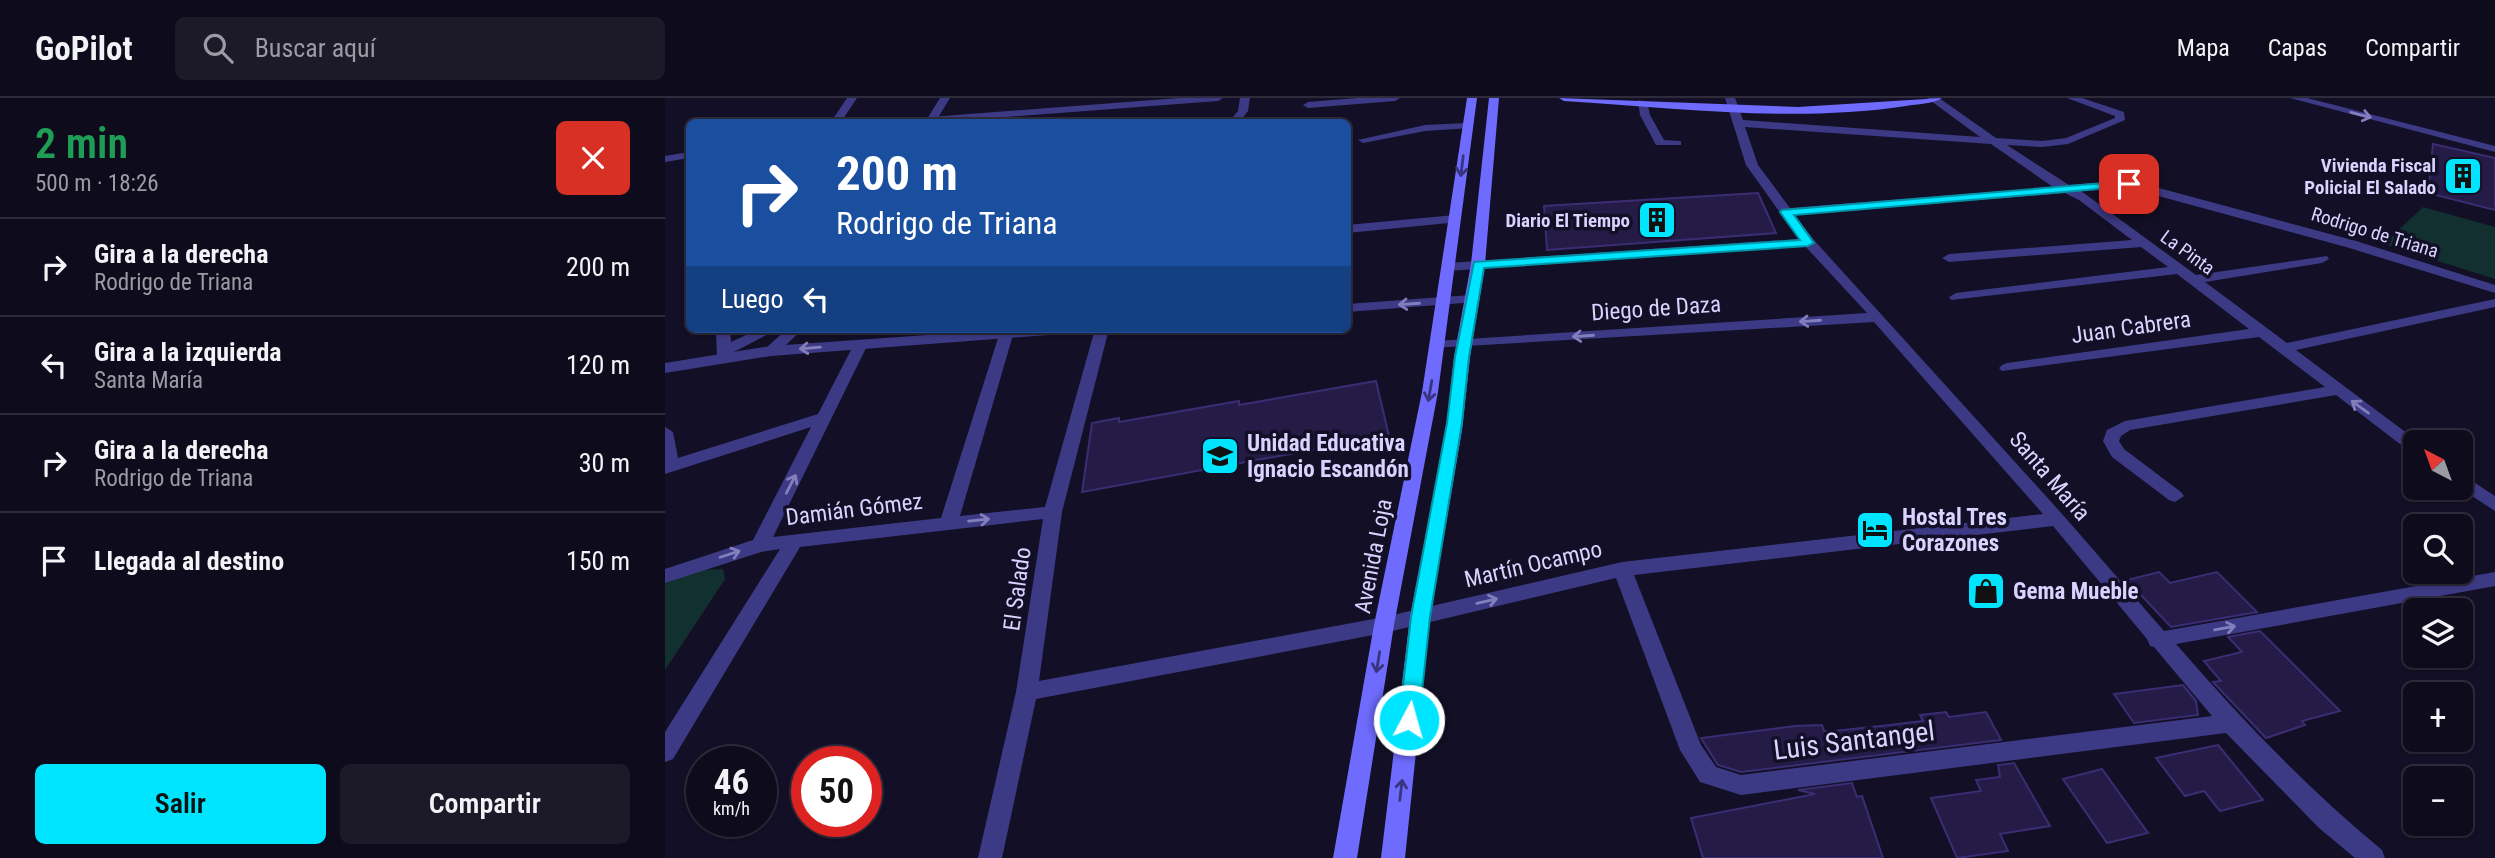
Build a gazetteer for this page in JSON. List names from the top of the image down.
{
  "streets": {
    "main road": ["Avenida Loja"],
    "street": [
      "Rodrigo de Triana",
      "La Pinta",
      "Diego de Daza",
      "Juan Cabrera",
      "Santa María",
      "Damián Gómez",
      "Martín Ocampo",
      "El Salado",
      "Luis Santangel"
    ]
  },
  "crossings": [
    ["Rodrigo de Triana", "La Pinta"],
    ["Rodrigo de Triana", "Santa María"],
    ["La Pinta", "Juan Cabrera"],
    ["Diego de Daza", "Santa María"],
    ["Diego de Daza", "Avenida Loja"],
    ["Santa María", "Martín Ocampo"],
    ["Santa María", "Luis Santangel"],
    ["Damián Gómez", "El Salado"],
    ["Avenida Loja", "Martín Ocampo"],
    ["Martín Ocampo", "El Salado"],
    ["Martín Ocampo", "Luis Santangel"]
  ],
  "places": {
    "building": ["Vivienda Fiscal Policial El Salado", "Diario El Tiempo"],
    "school or university": ["Unidad Educativa Ignacio Escandón"],
    "hotel": ["Hostal Tres Corazones"],
    "shop": ["Gema Mueble"]
  },
  "north": "top left",
  "page": {
    "header": "GoPilot",
    "search": "Buscar aquí",
    "nav": ["Mapa", "Capas", "Compartir"],
    "heading": ["2 min", "500 m · 18:26"],
    "turn": ["200 m", "Rodrigo de Triana"],
    "list": [
      {
        "name": "Gira a la derecha",
        "note": "Rodrigo de Triana",
        "value": "200 m"
      },
      {
        "name": "Gira a la izquierda",
        "note": "Santa María",
        "value": "120 m"
      },
      {
        "name": "Gira a la derecha",
        "note": "Rodrigo de Triana",
        "value": "30 m"
      },
      {
        "name": "Llegada al destino",
        "value": "150 m"
      }
    ],
    "then": "Luego",
    "map_buttons": ["+", "−"],
    "speed": "46 km/h",
    "limit": "50",
    "buttons": ["Salir", "Compartir"]
  }
}
